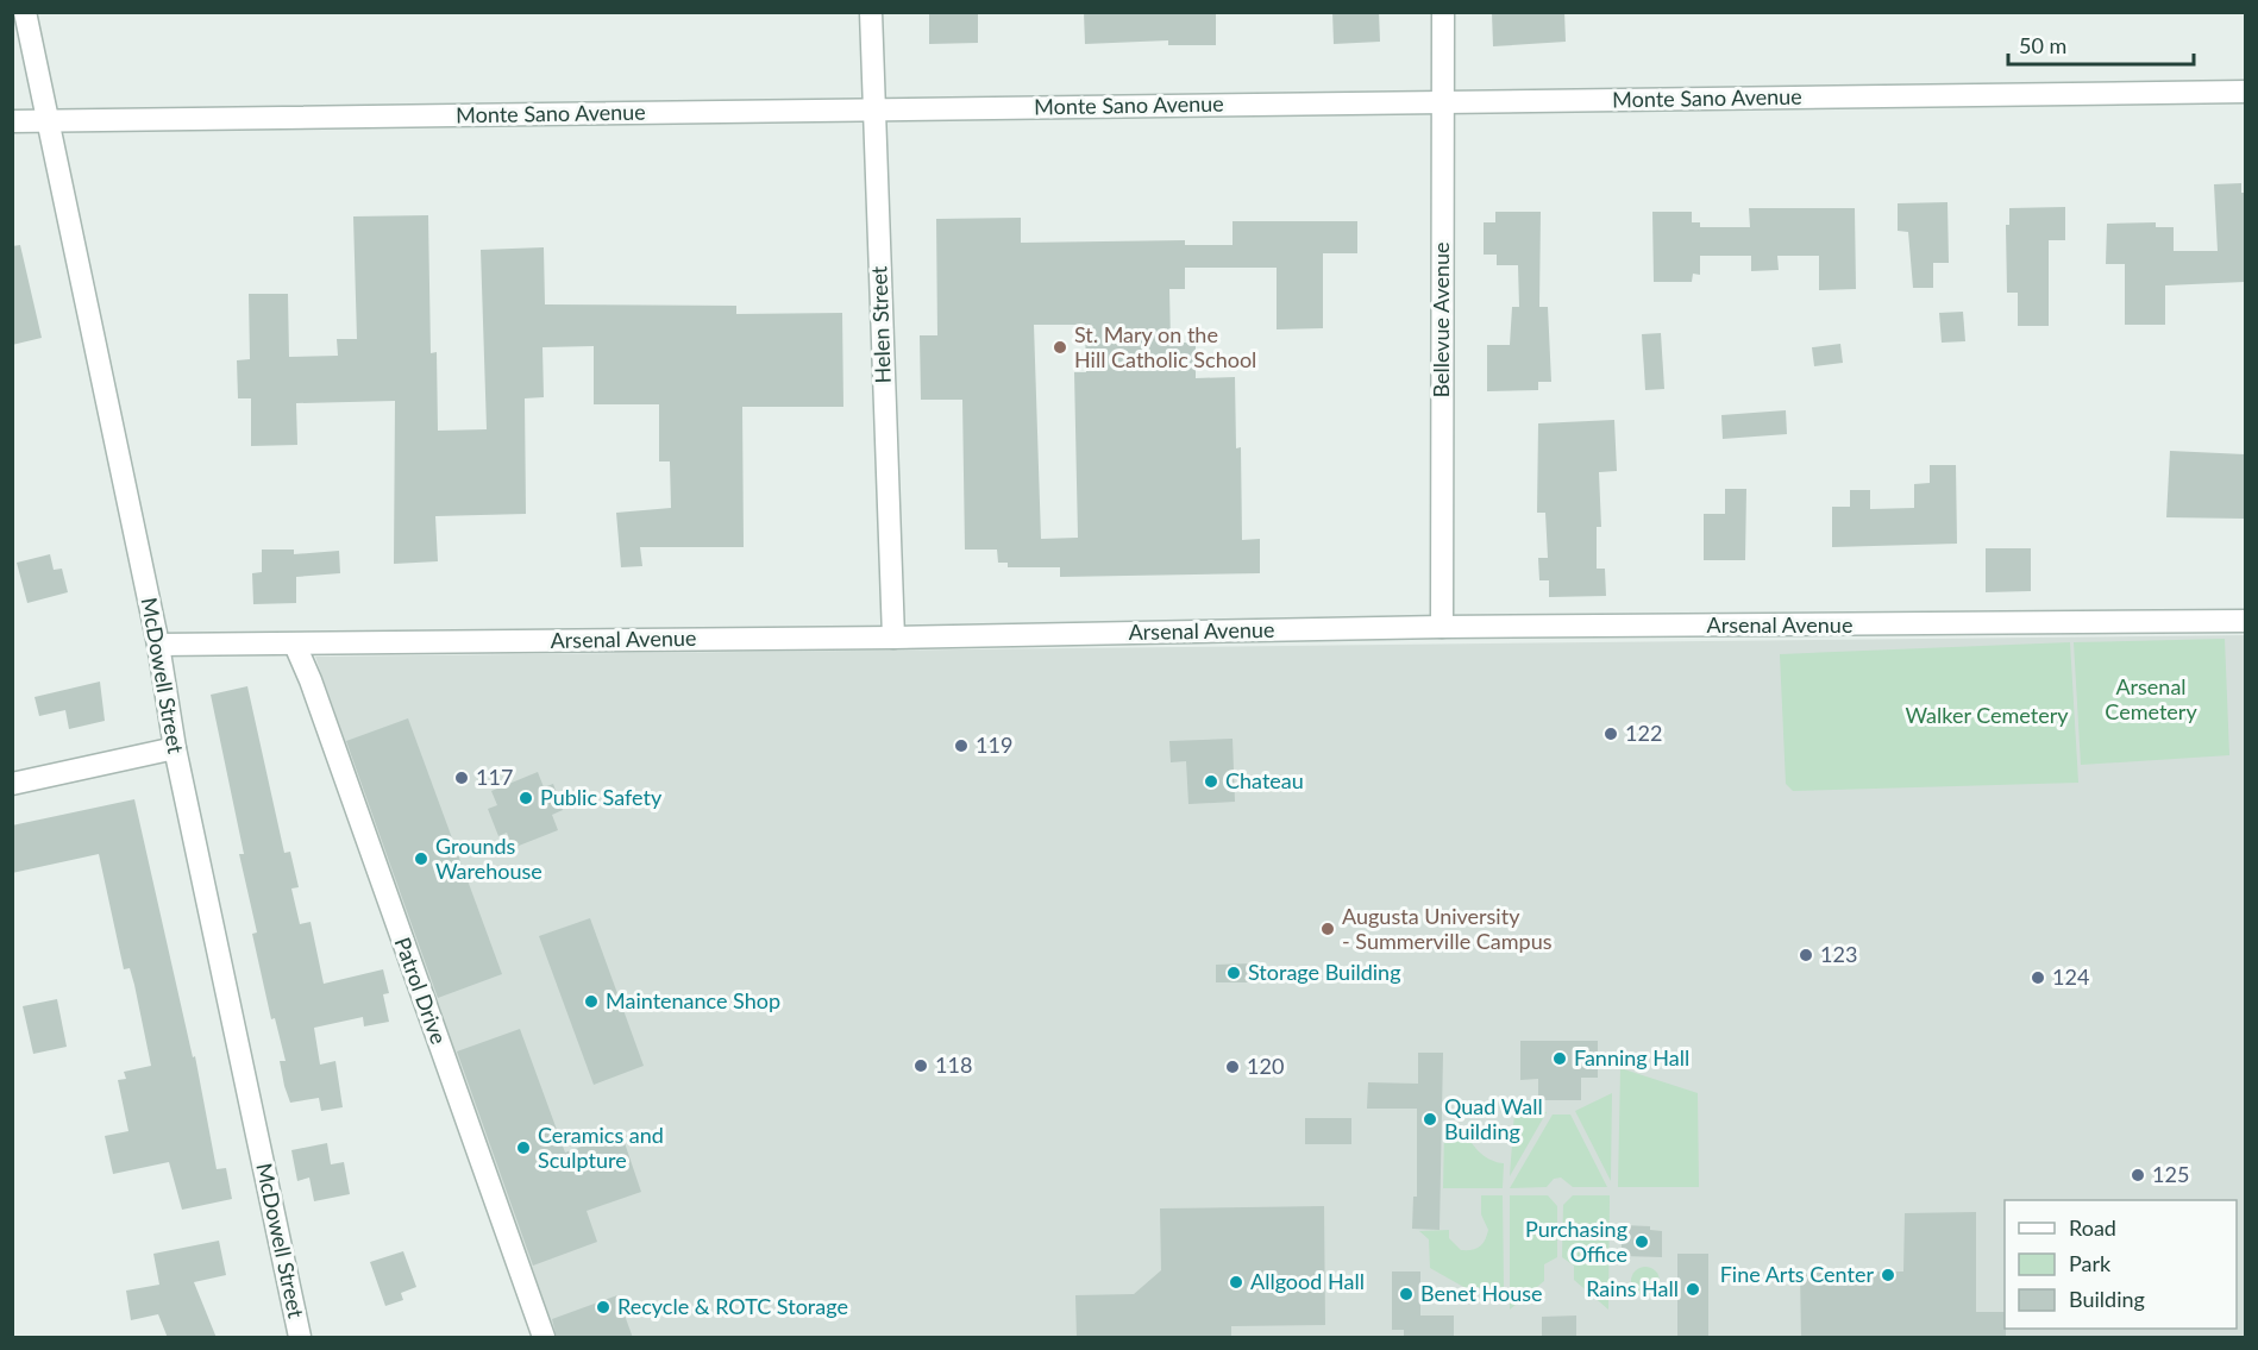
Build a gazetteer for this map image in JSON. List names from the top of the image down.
{
  "streets": {
    "street": [
      "Monte Sano Avenue",
      "Bellevue Avenue",
      "Helen Street",
      "Arsenal Avenue",
      "McDowell Street",
      "Patrol Drive"
    ]
  },
  "crossings": [
    ["Monte Sano Avenue", "Bellevue Avenue"],
    ["Monte Sano Avenue", "Helen Street"],
    ["Monte Sano Avenue", "McDowell Street"],
    ["Bellevue Avenue", "Arsenal Avenue"],
    ["Helen Street", "Arsenal Avenue"],
    ["Arsenal Avenue", "McDowell Street"],
    ["Arsenal Avenue", "Patrol Drive"]
  ],
  "parks": ["Arsenal Cemetery", "Walker Cemetery"],
  "places": [
    "St. Mary on the Hill Catholic School",
    "122",
    "119",
    "117",
    "Chateau",
    "Public Safety",
    "Grounds Warehouse",
    "Augusta University - Summerville Campus",
    "123",
    "Storage Building",
    "124",
    "Maintenance Shop",
    "Fanning Hall",
    "118",
    "120",
    "Quad Wall Building",
    "Ceramics and Sculpture",
    "125",
    "Purchasing Office",
    "Fine Arts Center",
    "Allgood Hall",
    "Rains Hall",
    "Benet House",
    "Recycle & ROTC Storage"
  ],
  "legend": ["Road", "Park", "Building"],
  "scale_bar": "50 m"
}
